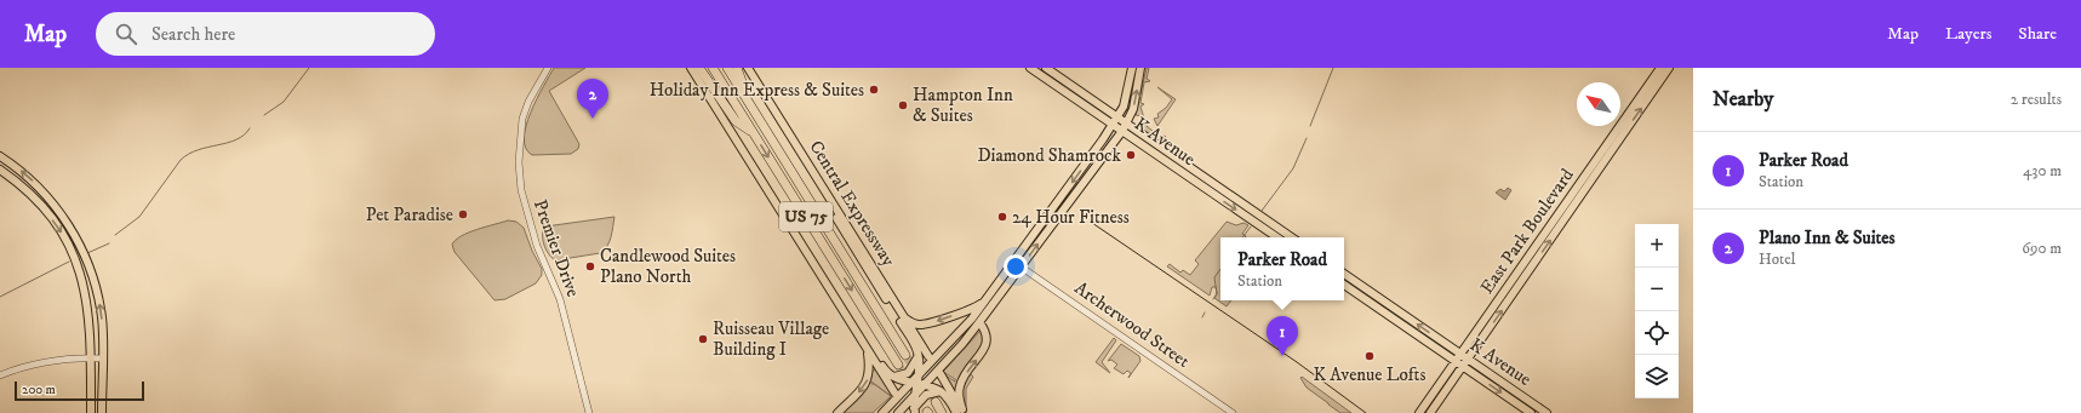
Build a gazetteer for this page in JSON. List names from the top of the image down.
{
  "streets": {
    "highway": ["Central Expressway", "US 75"],
    "main road": ["K Avenue", "East Park Boulevard"],
    "street": ["Premier Drive", "Archerwood Street"]
  },
  "crossings": [
    ["K Avenue", "East Park Boulevard"]
  ],
  "places": [
    "Holiday Inn Express & Suites",
    "Hampton Inn & Suites",
    "Diamond Shamrock",
    "Pet Paradise",
    "24 Hour Fitness",
    "Candlewood Suites Plano North",
    "Ruisseau Village Building I",
    "K Avenue Lofts"
  ],
  "scale_bar": "200 m",
  "north": "top left",
  "page": {
    "header": "Map",
    "search": "Search here",
    "nav": ["Map", "Layers", "Share"],
    "heading": ["Nearby", "2 results"],
    "pins": ["2", "1"],
    "list": [
      {
        "mark": "1",
        "name": "Parker Road",
        "note": "Station",
        "value": "430 m"
      },
      {
        "mark": "2",
        "name": "Plano Inn & Suites",
        "note": "Hotel",
        "value": "690 m"
      }
    ],
    "map_buttons": ["+", "−"],
    "popup": ["Parker Road", "Station"],
    "scale": "200 m"
  }
}
